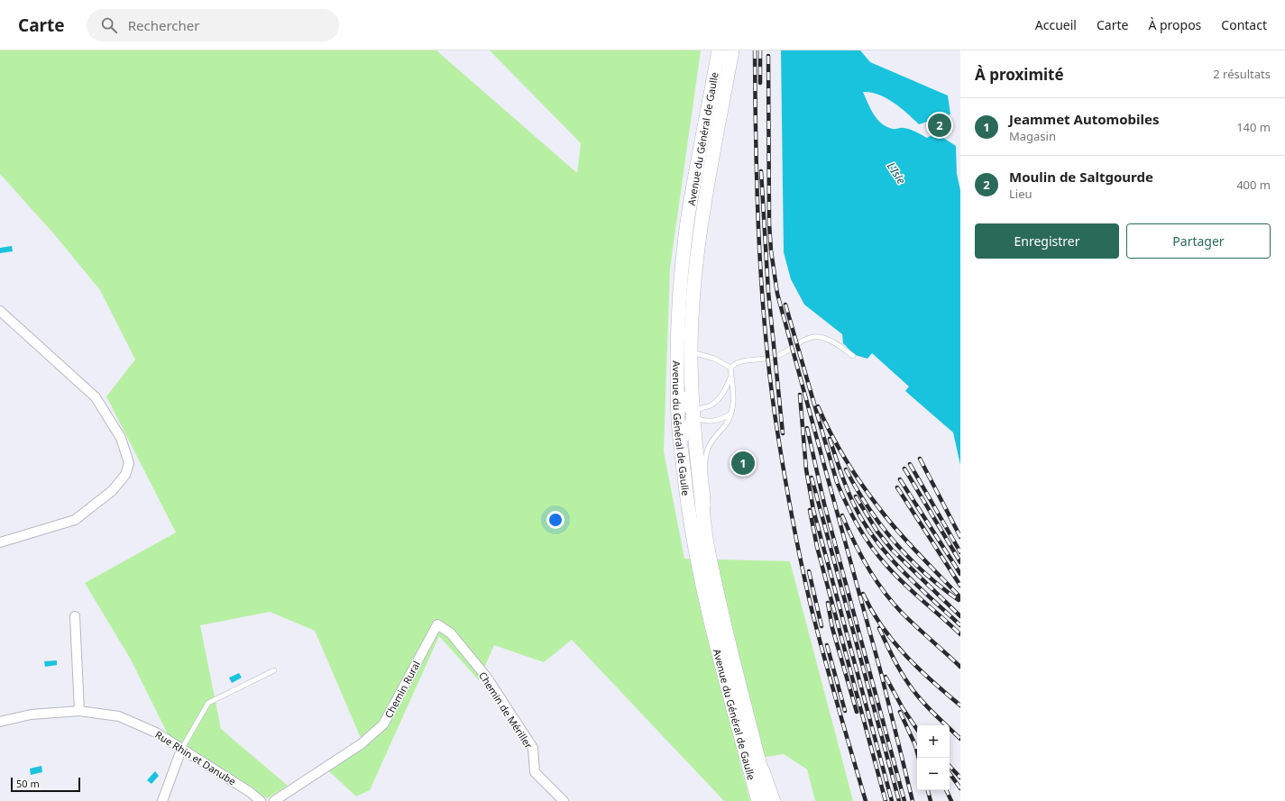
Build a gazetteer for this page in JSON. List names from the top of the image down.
{
  "streets": {
    "main road": ["Avenue du Général de Gaulle"],
    "street": ["Chemin Rural", "Chemin de Mériller", "Rue Rhin et Danube"]
  },
  "crossings": [
    ["Chemin Rural", "Chemin de Mériller"]
  ],
  "water": ["L'Isle"],
  "scale_bar": "50 m",
  "page": {
    "header": "Carte",
    "search": "Rechercher",
    "nav": [
      "Accueil",
      "Carte",
      "À propos",
      "Contact"
    ],
    "heading": ["À proximité", "2 résultats"],
    "list": [
      {
        "mark": "1",
        "name": "Jeammet Automobiles",
        "note": "Magasin",
        "value": "140 m"
      },
      {
        "mark": "2",
        "name": "Moulin de Saltgourde",
        "note": "Lieu",
        "value": "400 m"
      }
    ],
    "pins": ["2", "1"],
    "buttons": ["Enregistrer", "Partager"],
    "map_buttons": ["+", "−"],
    "scale": "50 m"
  }
}
